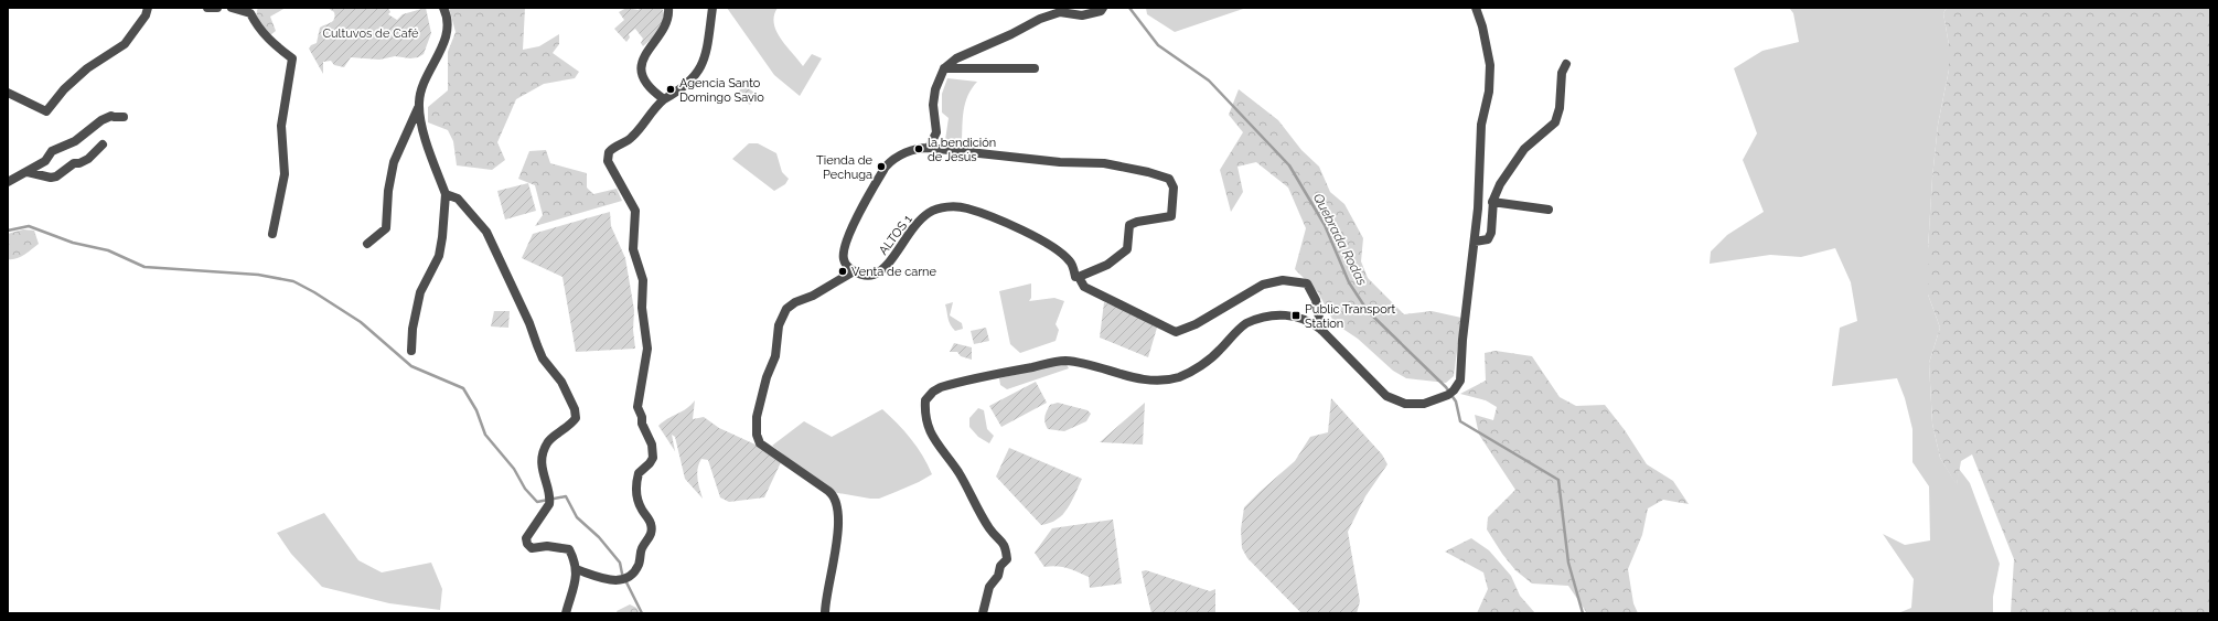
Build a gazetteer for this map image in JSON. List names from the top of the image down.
{
  "streets": {
    "street": ["ALTOS 1"]
  },
  "water": ["Quebrada Rodas"],
  "parks": ["Cultuvos de Café"],
  "places": {
    "other": [
      "Agencia Santo Domingo Savio",
      "la bendición de Jesús",
      "Tienda de Pechuga",
      "Venta de carne"
    ],
    "transit": ["Public Transport Station"]
  }
}
